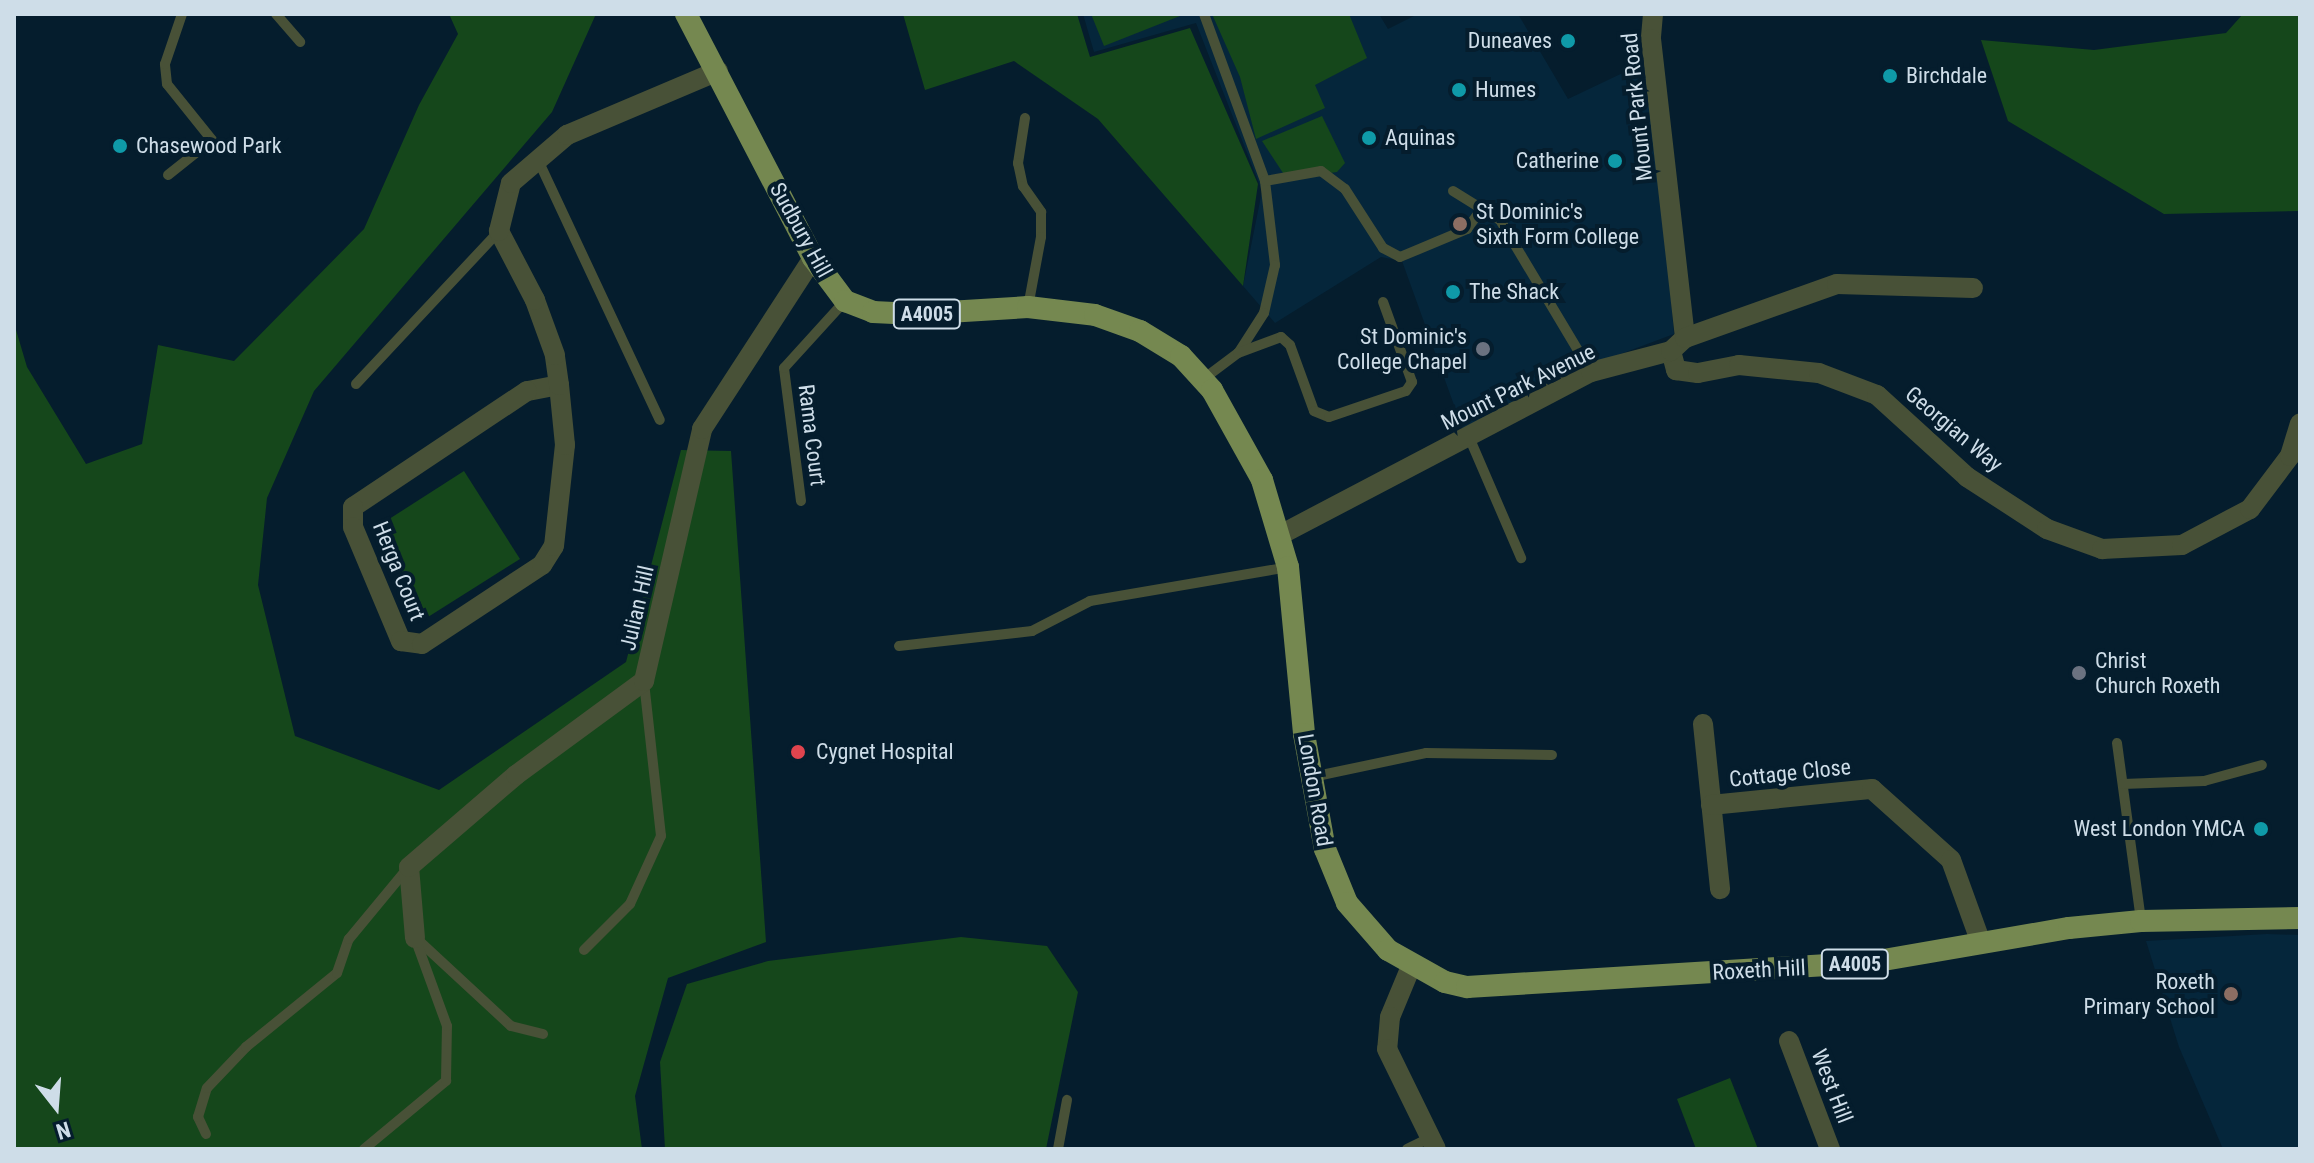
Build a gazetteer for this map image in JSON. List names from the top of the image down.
{
  "streets": {
    "main road": [
      "Sudbury Hill",
      "A4005",
      "London Road",
      "Roxeth Hill"
    ],
    "street": [
      "Mount Park Road",
      "Mount Park Avenue",
      "Georgian Way",
      "Herga Court",
      "Julian Hill",
      "Cottage Close",
      "West Hill"
    ],
    "lane": ["Rama Court"]
  },
  "crossings": [
    ["Mount Park Road", "Mount Park Avenue"],
    ["Mount Park Road", "Georgian Way"],
    ["Sudbury Hill", "Rama Court"],
    ["Sudbury Hill", "Julian Hill"],
    ["Sudbury Hill", "London Road"],
    ["Mount Park Avenue", "Georgian Way"],
    ["Mount Park Avenue", "London Road"],
    ["Cottage Close", "Roxeth Hill"],
    ["London Road", "Roxeth Hill"]
  ],
  "places": [
    "Duneaves",
    "Birchdale",
    "Humes",
    "Aquinas",
    "Chasewood Park",
    "Catherine",
    "St Dominic's Sixth Form College",
    "The Shack",
    "St Dominic's College Chapel",
    "Christ Church Roxeth",
    "Cygnet Hospital",
    "West London YMCA",
    "Roxeth Primary School"
  ],
  "north": "bottom"
}
